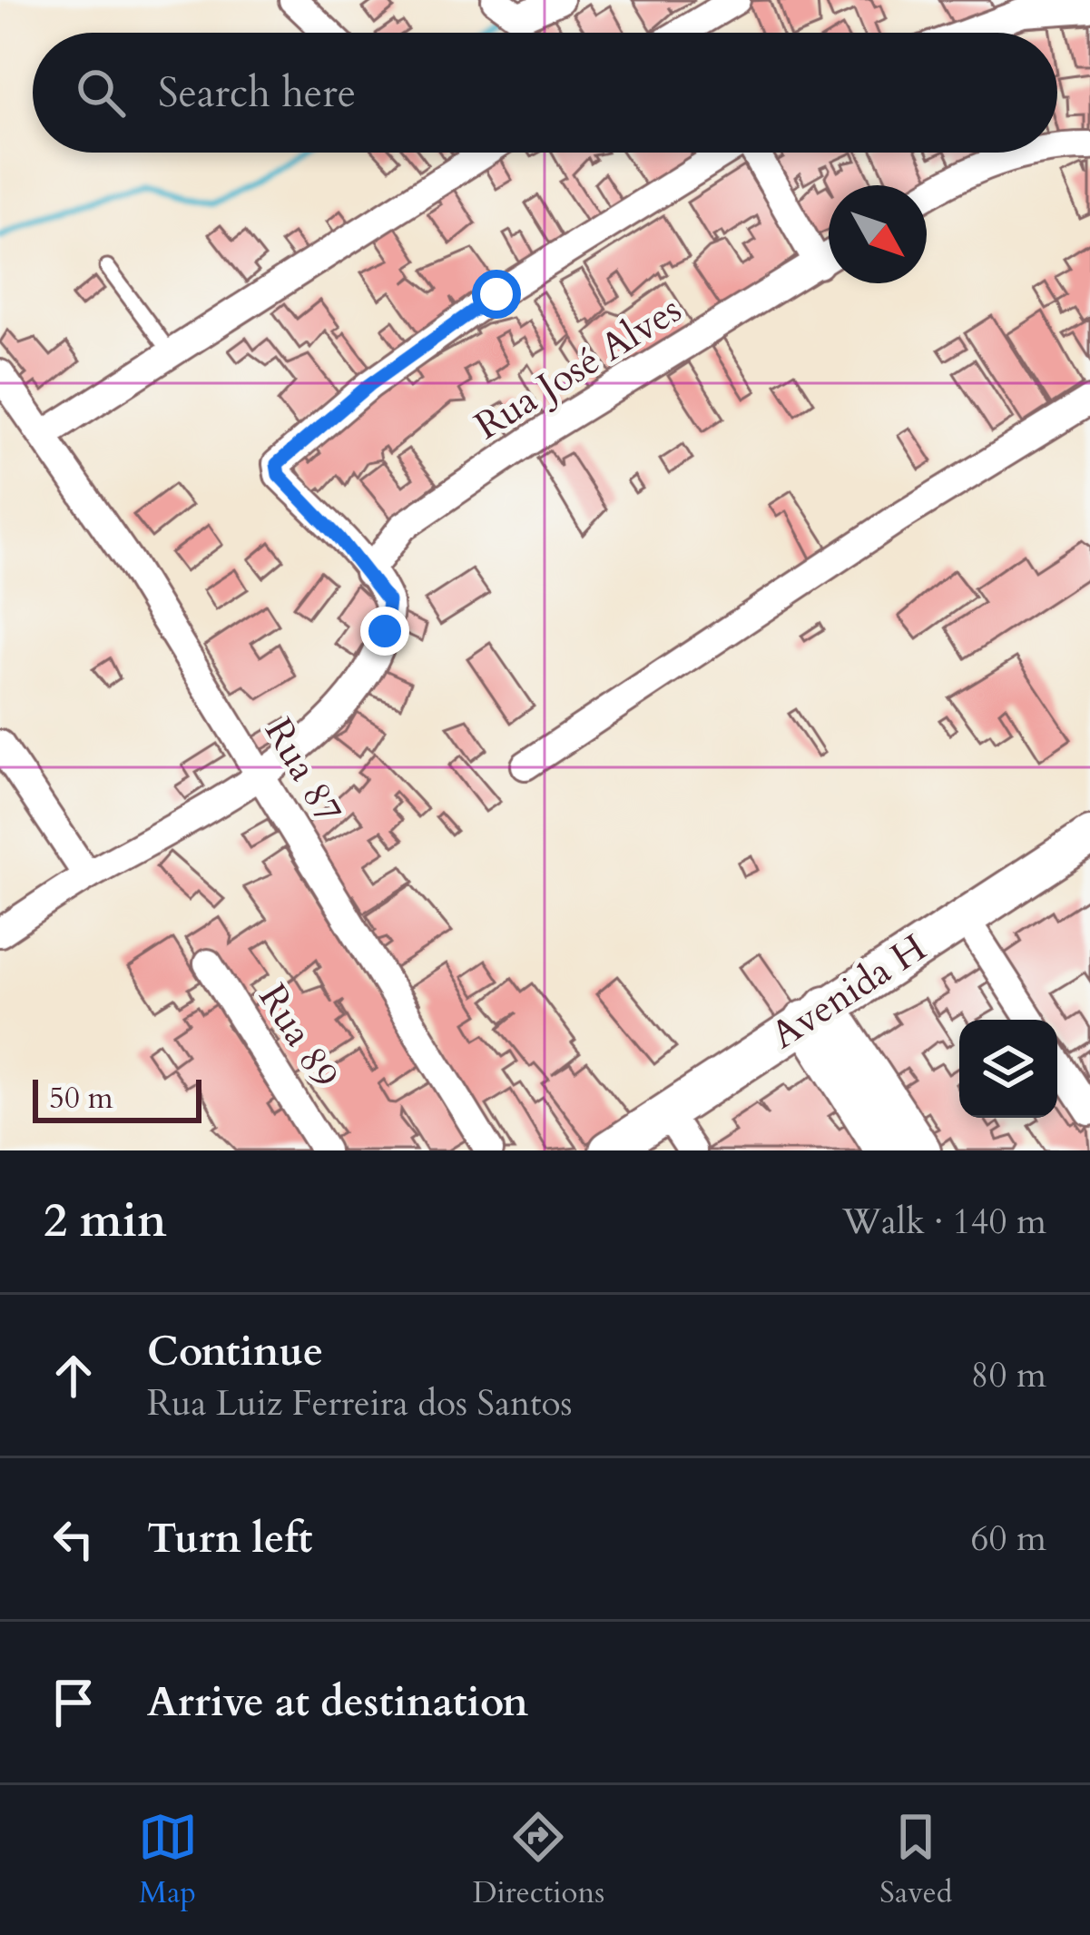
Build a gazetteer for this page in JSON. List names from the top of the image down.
{
  "streets": {
    "street": [
      "Rua José Alves",
      "Rua 87",
      "Avenida H",
      "Rua 89"
    ]
  },
  "scale_bar": "50 m",
  "north": "bottom right",
  "page": {
    "search": "Search here",
    "scale": "50 m",
    "heading": ["2 min", "Walk · 140 m"],
    "list": [
      ["Continue", "Rua Luiz Ferreira dos Santos", "80 m"],
      ["Turn left", "60 m"],
      "Arrive at destination"
    ],
    "nav": ["Map", "Directions", "Saved"]
  }
}
